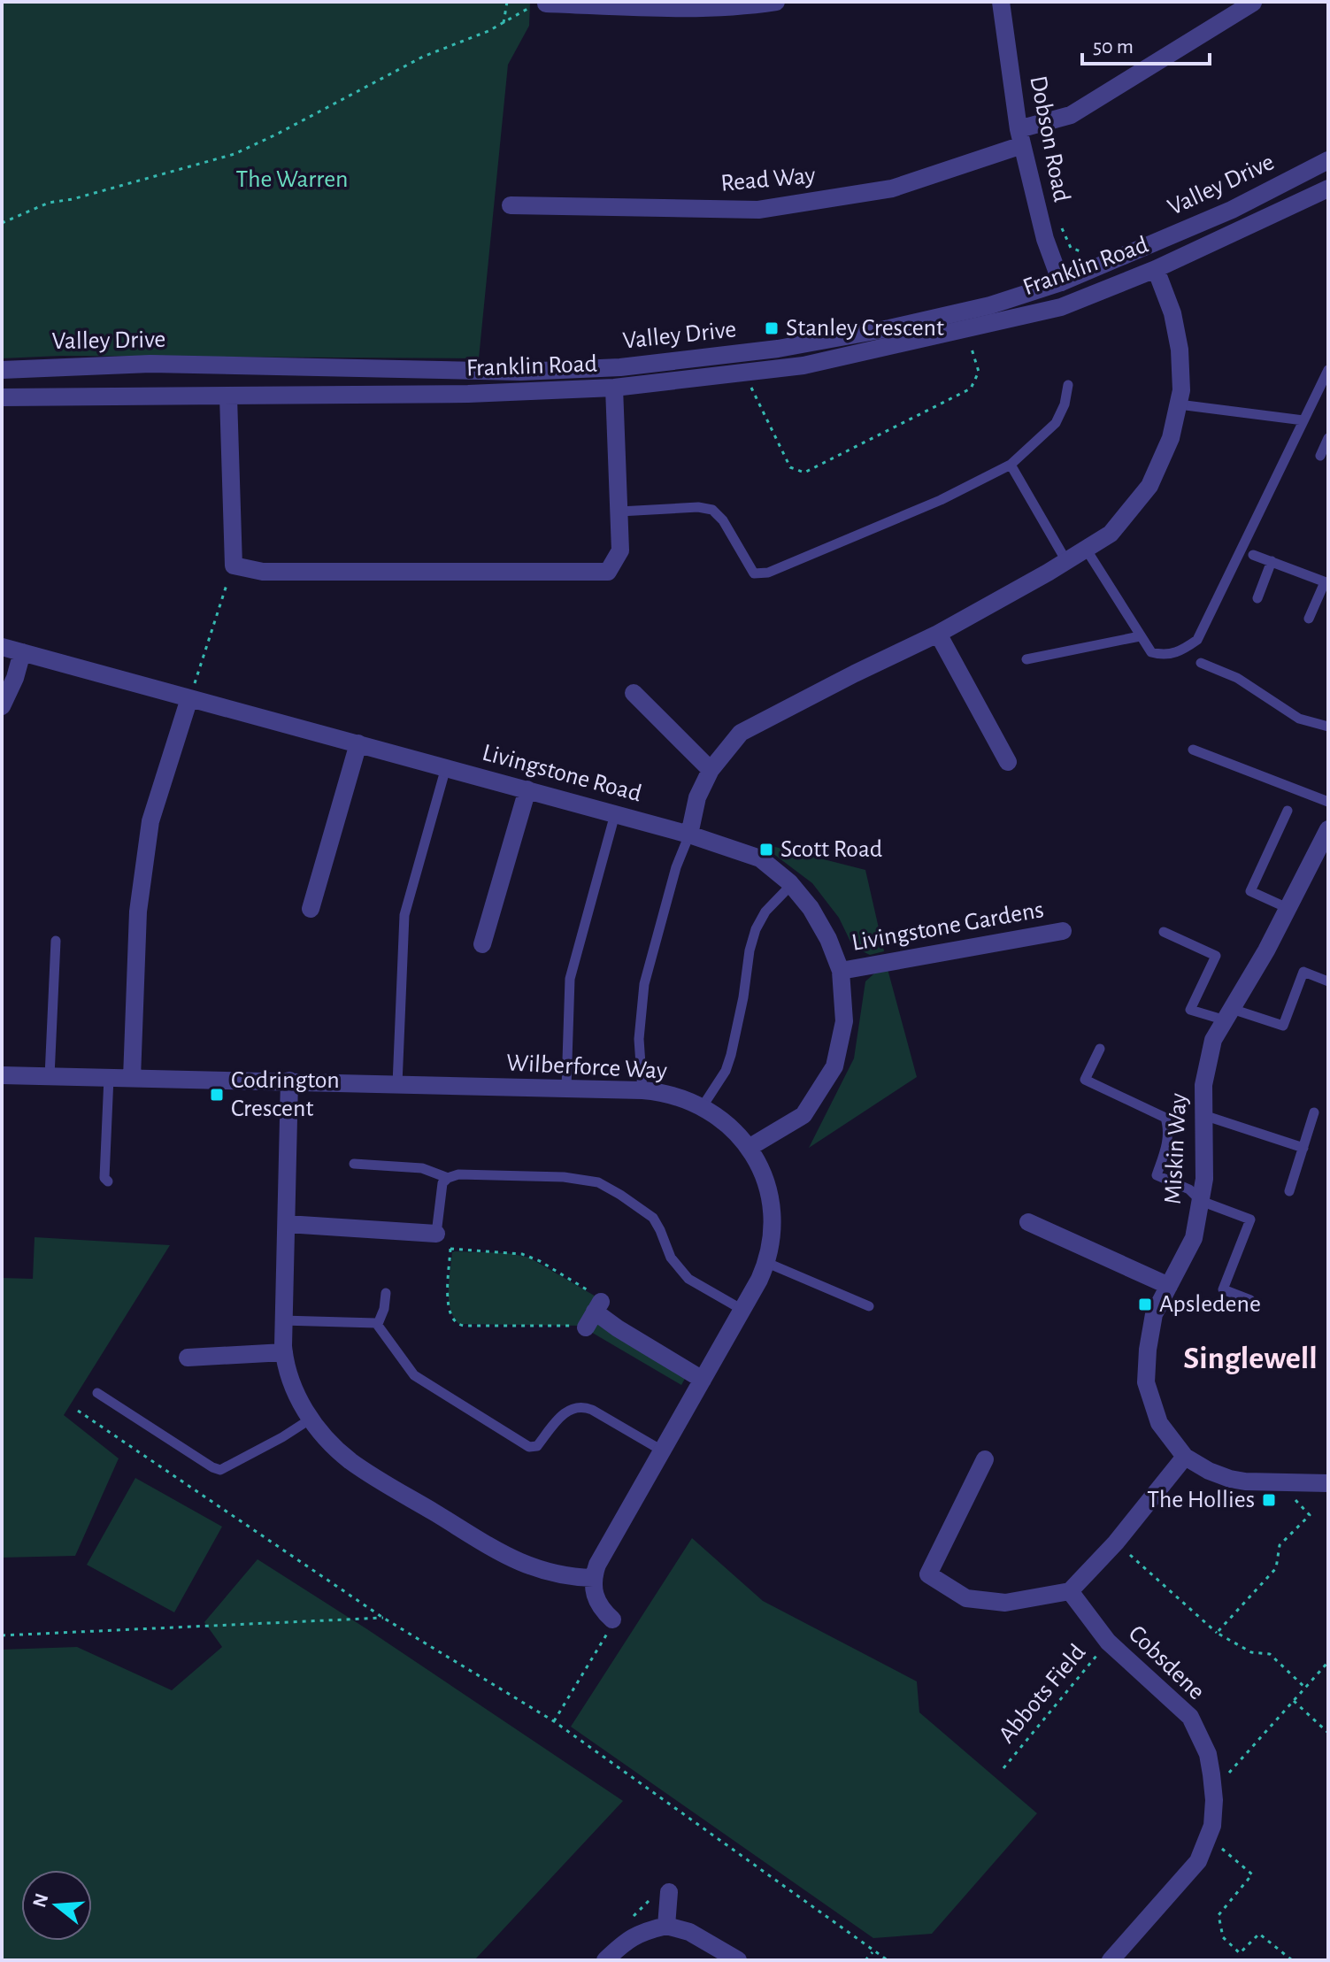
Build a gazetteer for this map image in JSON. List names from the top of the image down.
{
  "streets": {
    "street": [
      "Dobson Road",
      "Read Way",
      "Valley Drive",
      "Franklin Road",
      "Livingstone Road",
      "Livingstone Gardens",
      "Wilberforce Way",
      "Miskin Way",
      "Cobsdene"
    ],
    "path": ["Abbots Field"]
  },
  "crossings": [
    ["Dobson Road", "Read Way"],
    ["Dobson Road", "Valley Drive"],
    ["Livingstone Road", "Livingstone Gardens"],
    ["Livingstone Road", "Wilberforce Way"],
    ["Cobsdene", "Abbots Field"]
  ],
  "districts": ["Singlewell"],
  "parks": ["The Warren"],
  "places": {
    "transit": [
      "Stanley Crescent",
      "Scott Road",
      "Codrington Crescent",
      "Apsledene",
      "The Hollies"
    ]
  },
  "scale_bar": "50 m",
  "north": "left"
}
